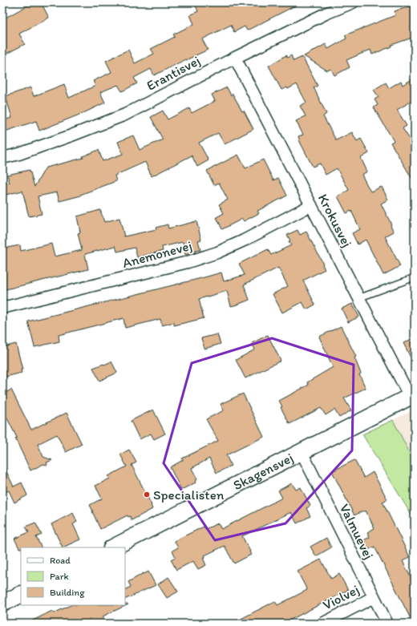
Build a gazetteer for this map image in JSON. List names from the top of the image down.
{
  "streets": {
    "street": [
      "Erantisvej",
      "Krokusvej",
      "Anemonevej",
      "Skagensvej",
      "Valmuevej",
      "Violvej"
    ]
  },
  "crossings": [
    ["Erantisvej", "Krokusvej"],
    ["Krokusvej", "Anemonevej"],
    ["Krokusvej", "Skagensvej"],
    ["Skagensvej", "Valmuevej"],
    ["Valmuevej", "Violvej"]
  ],
  "places": ["Specialisten"],
  "legend": ["Road", "Park", "Building"]
}
